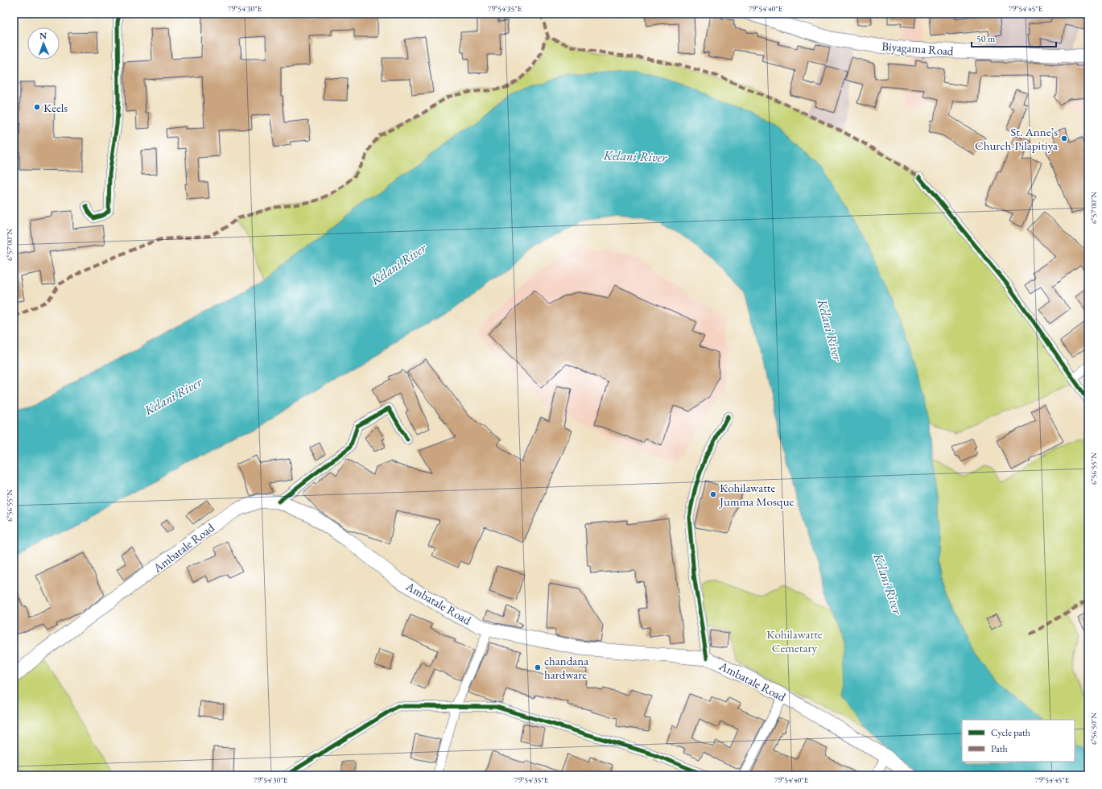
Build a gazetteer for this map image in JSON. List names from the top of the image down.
{
  "streets": {
    "main road": ["Biyagama Road", "Ambatale Road"]
  },
  "water": ["Kelani River"],
  "parks": ["Kohilawatte Cemetary"],
  "places": [
    "Keels",
    "St. Anne’s Church-Pilapitiya",
    "Kohilawatte Jumma Mosque",
    "chandana hardware"
  ],
  "legend": ["Cycle path", "Path"],
  "scale_bar": "50 m",
  "north": "top",
  "coordinates": [
    "79°54'30\"E",
    "79°54'35\"E",
    "79°54'40\"E",
    "79°54'45\"E",
    "6°57'00\"N",
    "6°56'55\"N",
    "6°56'50\"N"
  ]
}
